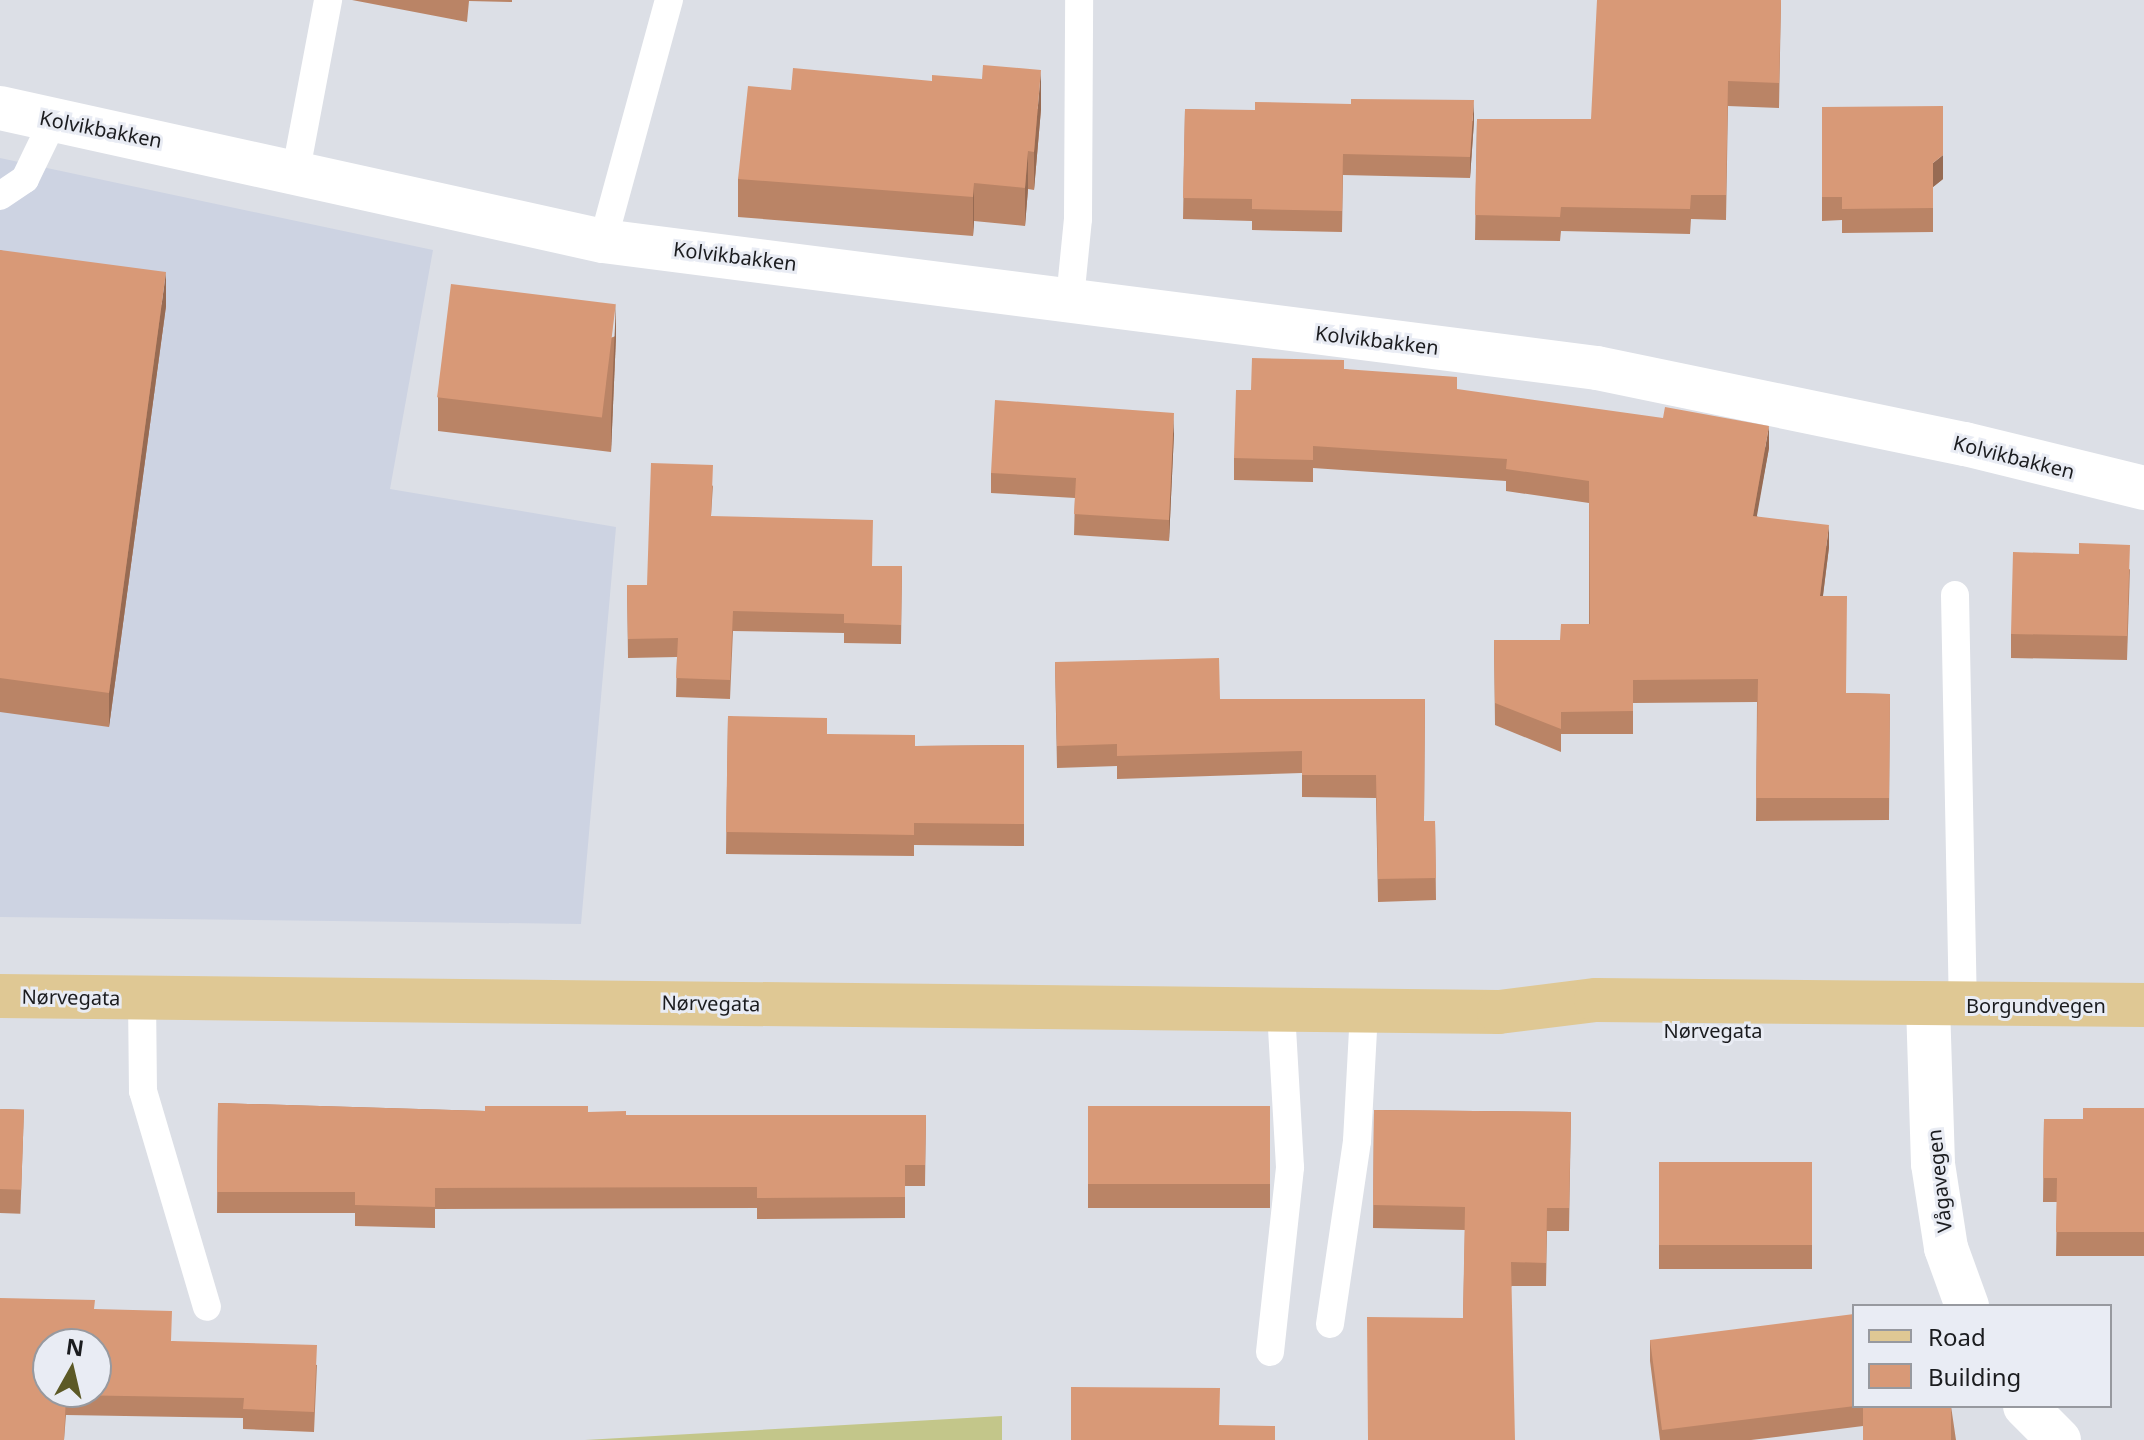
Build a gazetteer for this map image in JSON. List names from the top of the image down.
{
  "streets": {
    "main road": ["Nørvegata", "Borgundvegen"],
    "street": ["Kolvikbakken", "Vågavegen"]
  },
  "crossings": [
    ["Nørvegata", "Borgundvegen"],
    ["Nørvegata", "Vågavegen"],
    ["Borgundvegen", "Vågavegen"]
  ],
  "legend": ["Road", "Building"],
  "north": "top"
}
